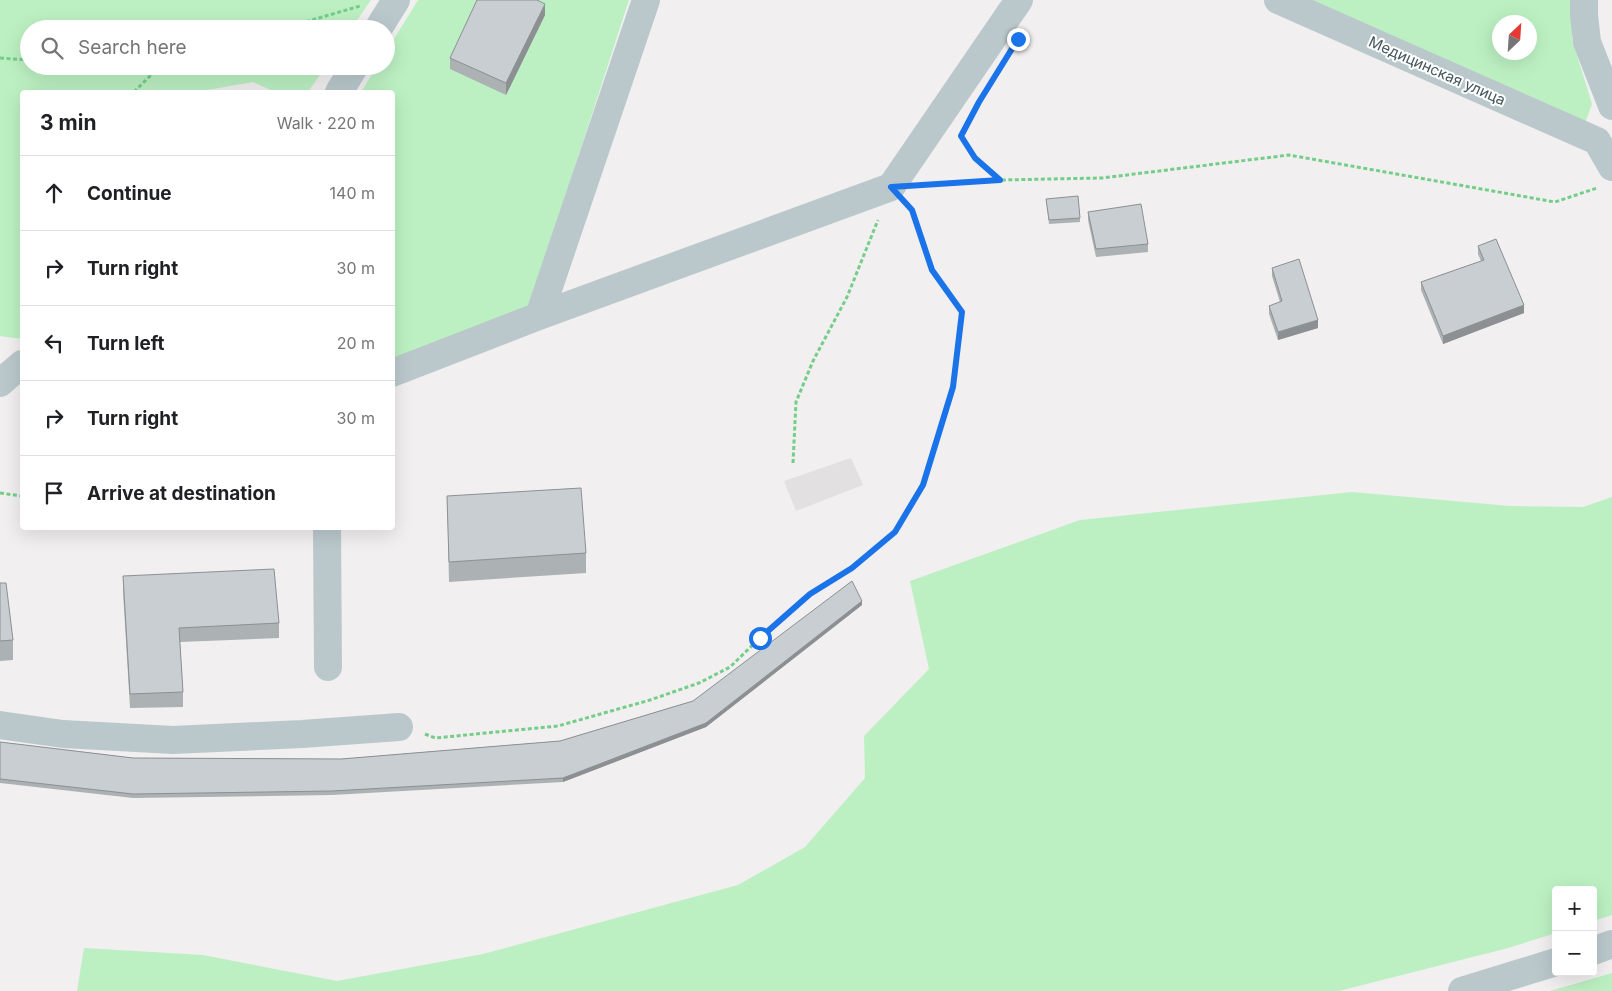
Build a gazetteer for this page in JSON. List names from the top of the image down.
{
  "streets": {
    "street": ["Медицинская улица"]
  },
  "north": "top right",
  "page": {
    "search": "Search here",
    "heading": ["3 min", "Walk · 220 m"],
    "list": [
      ["Continue", "140 m"],
      ["Turn right", "30 m"],
      ["Turn left", "20 m"],
      ["Turn right", "30 m"],
      "Arrive at destination"
    ],
    "map_buttons": ["+", "−"]
  }
}
